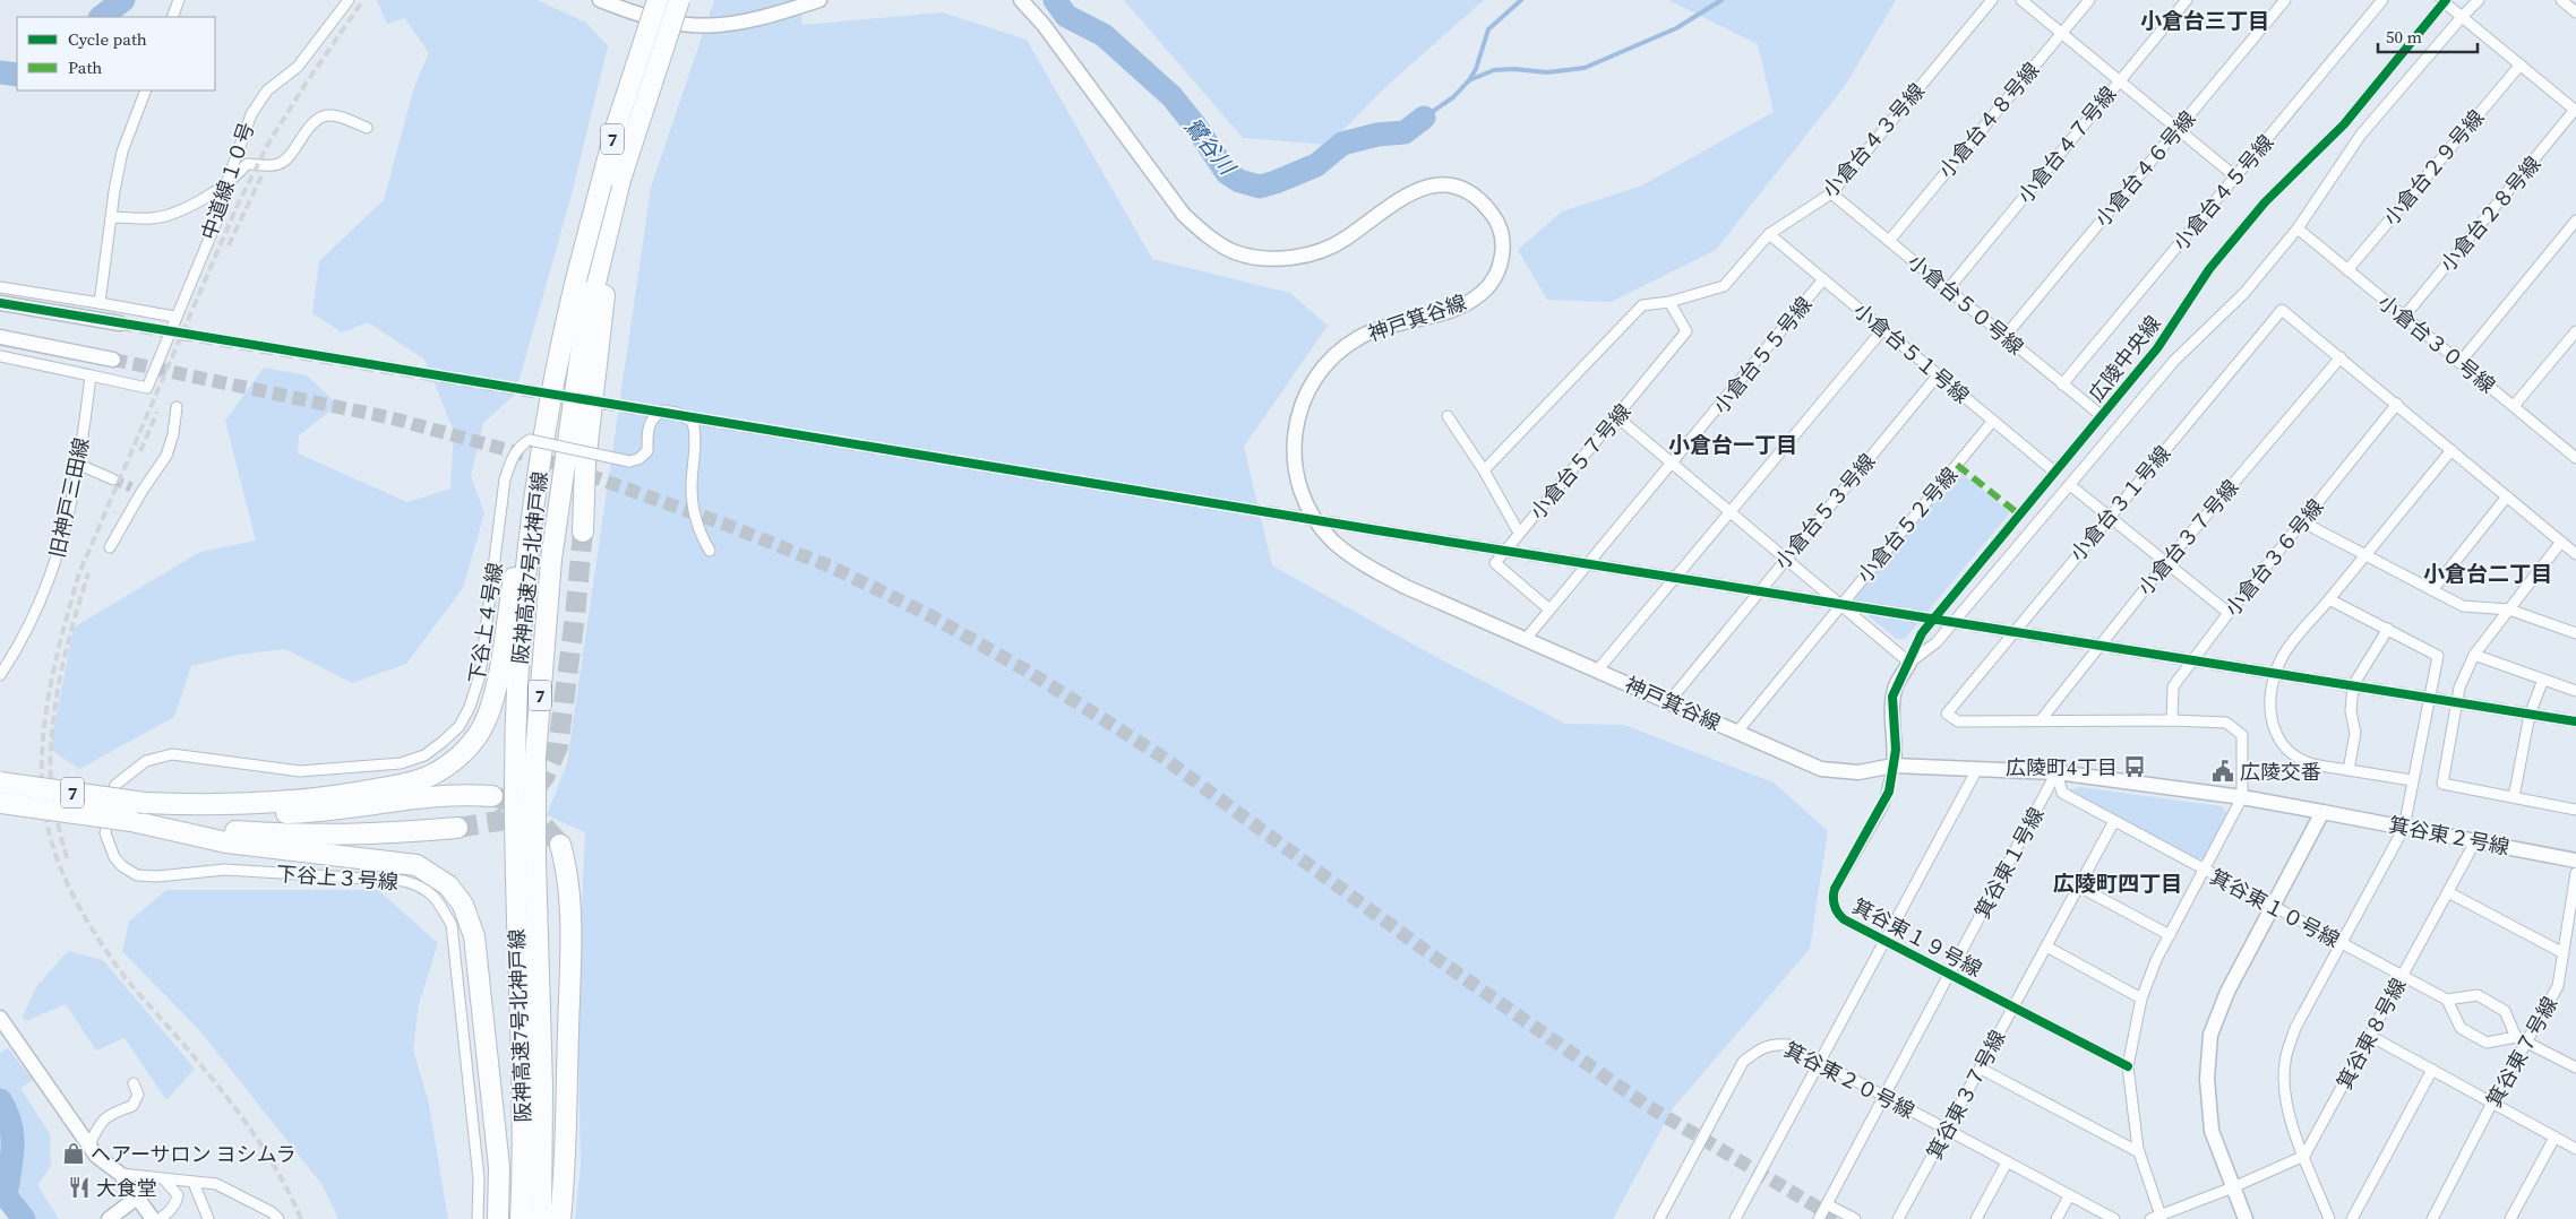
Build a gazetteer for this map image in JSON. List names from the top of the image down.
{
  "streets": {
    "highway": ["7", "阪神高速7号北神戸線"],
    "street": [
      "小倉台４８号線",
      "小倉台４３号線",
      "小倉台４７号線",
      "小倉台２９号線",
      "小倉台４６号線",
      "中道線１０号",
      "小倉台４５号線",
      "小倉台２８号線",
      "小倉台５０号線",
      "神戸箕谷線",
      "小倉台３０号線",
      "小倉台５１号線",
      "小倉台５５号線",
      "広陵中央線",
      "小倉台５７号線",
      "旧神戸三田線",
      "小倉台３１号線",
      "小倉台５３号線",
      "小倉台５２号線",
      "小倉台３７号線",
      "小倉台３６号線",
      "下谷上４号線",
      "箕谷東２号線",
      "箕谷東１号線",
      "下谷上３号線",
      "箕谷東１０号線",
      "箕谷東１９号線",
      "箕谷東８号線",
      "箕谷東７号線",
      "箕谷東２０号線",
      "箕谷東３７号線"
    ]
  },
  "crossings": [
    ["小倉台４８号線", "小倉台５０号線"],
    ["7", "阪神高速7号北神戸線"],
    ["小倉台４３号線", "小倉台５０号線"],
    ["小倉台４３号線", "小倉台５１号線"],
    ["小倉台４３号線", "小倉台５７号線"],
    ["小倉台４７号線", "小倉台５０号線"],
    ["小倉台２９号線", "小倉台３０号線"],
    ["小倉台４６号線", "小倉台５０号線"],
    ["中道線１０号", "旧神戸三田線"],
    ["小倉台４５号線", "小倉台５０号線"],
    ["小倉台２８号線", "小倉台３０号線"],
    ["小倉台５０号線", "広陵中央線"],
    ["神戸箕谷線", "小倉台５５号線"],
    ["神戸箕谷線", "広陵中央線"],
    ["神戸箕谷線", "小倉台５３号線"],
    ["神戸箕谷線", "小倉台５２号線"],
    ["神戸箕谷線", "箕谷東１９号線"],
    ["小倉台３０号線", "広陵中央線"],
    ["小倉台５１号線", "小倉台５５号線"],
    ["小倉台５１号線", "広陵中央線"],
    ["小倉台５１号線", "小倉台５３号線"],
    ["小倉台５１号線", "小倉台５２号線"],
    ["小倉台５５号線", "小倉台５７号線"],
    ["広陵中央線", "箕谷東１９号線"],
    ["小倉台３１号線", "小倉台３７号線"],
    ["小倉台３１号線", "小倉台３６号線"],
    ["下谷上４号線", "下谷上３号線"],
    ["箕谷東２号線", "箕谷東８号線"],
    ["箕谷東１号線", "箕谷東１０号線"],
    ["箕谷東１号線", "箕谷東１９号線"],
    ["箕谷東１号線", "箕谷東２０号線"],
    ["箕谷東１０号線", "箕谷東８号線"],
    ["箕谷東１０号線", "箕谷東３７号線"],
    ["箕谷東１９号線", "箕谷東３７号線"],
    ["箕谷東２０号線", "箕谷東３７号線"]
  ],
  "districts": [
    "小倉台三丁目",
    "小倉台一丁目",
    "小倉台二丁目",
    "広陵町四丁目"
  ],
  "water": ["鷺谷川"],
  "places": {
    "bus stop": ["広陵町4丁目"],
    "public building": ["広陵交番"],
    "shop": ["ヘアーサロン ヨシムラ"],
    "restaurant": ["大食堂"]
  },
  "legend": ["Cycle path", "Path"],
  "scale_bar": "50 m"
}
